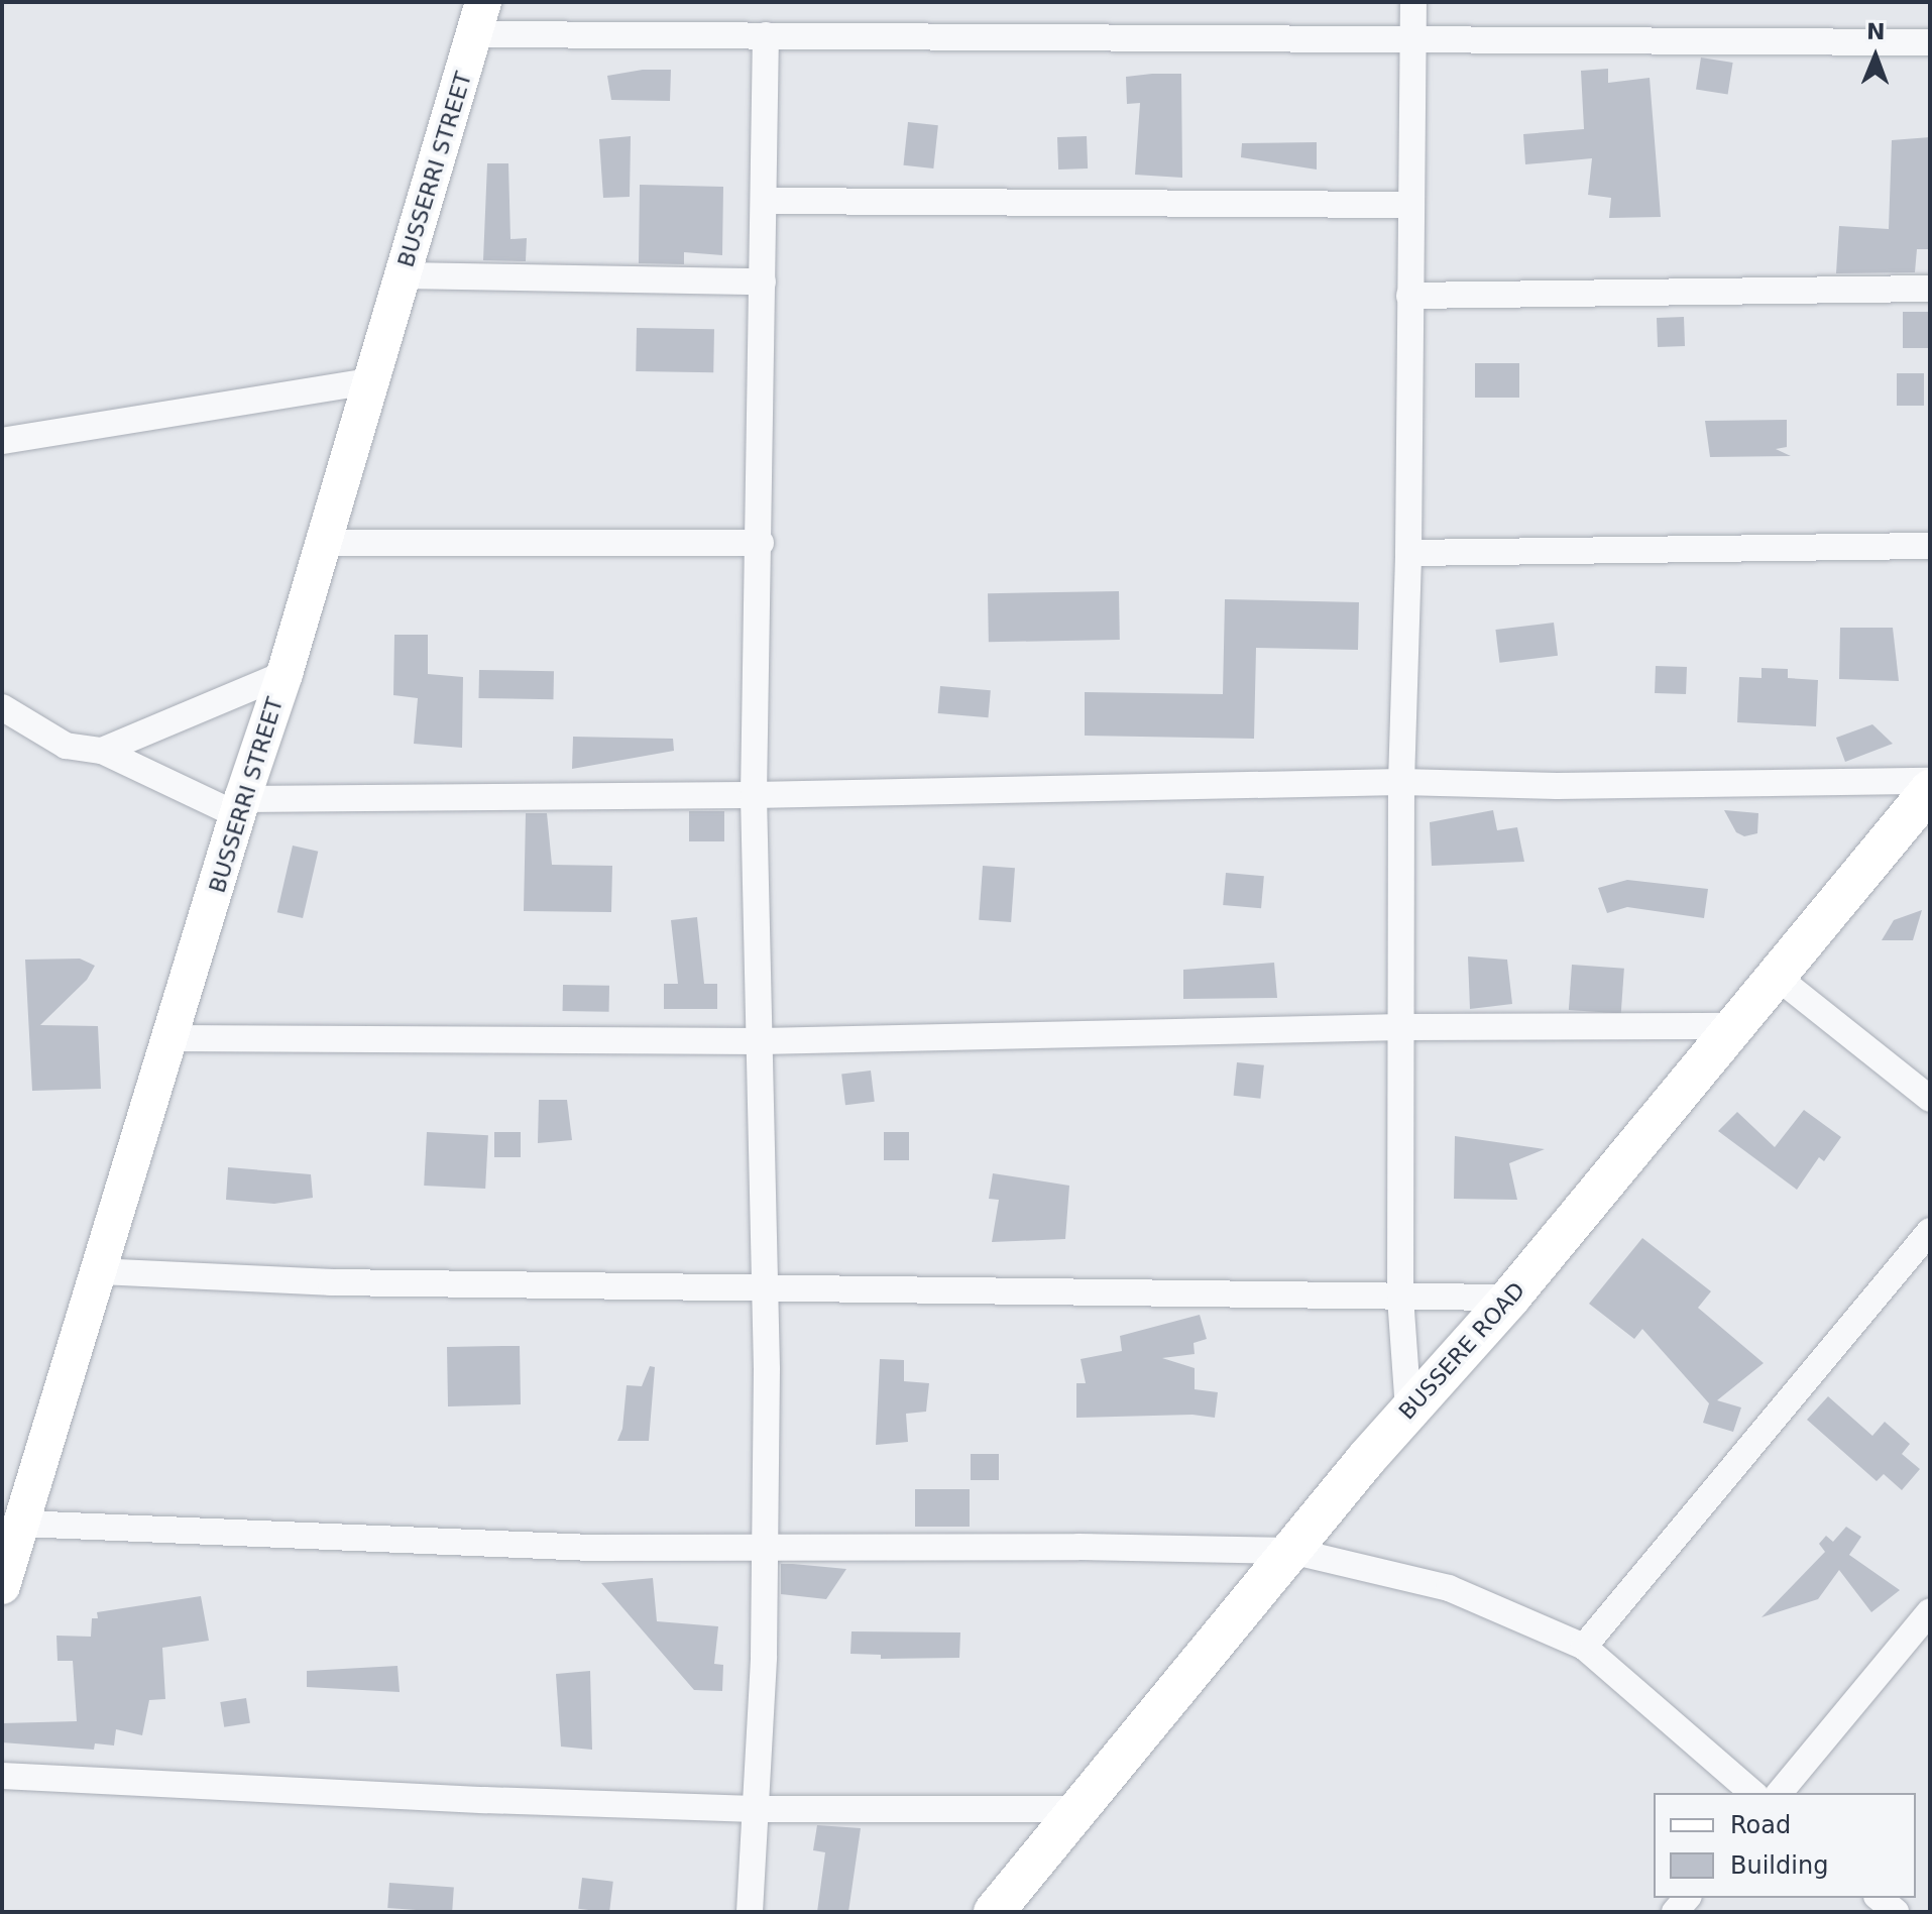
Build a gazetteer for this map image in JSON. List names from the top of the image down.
{
  "streets": {
    "main road": ["BUSSERRI STREET", "BUSSERE ROAD"]
  },
  "legend": ["Road", "Building"],
  "north": "top"
}
